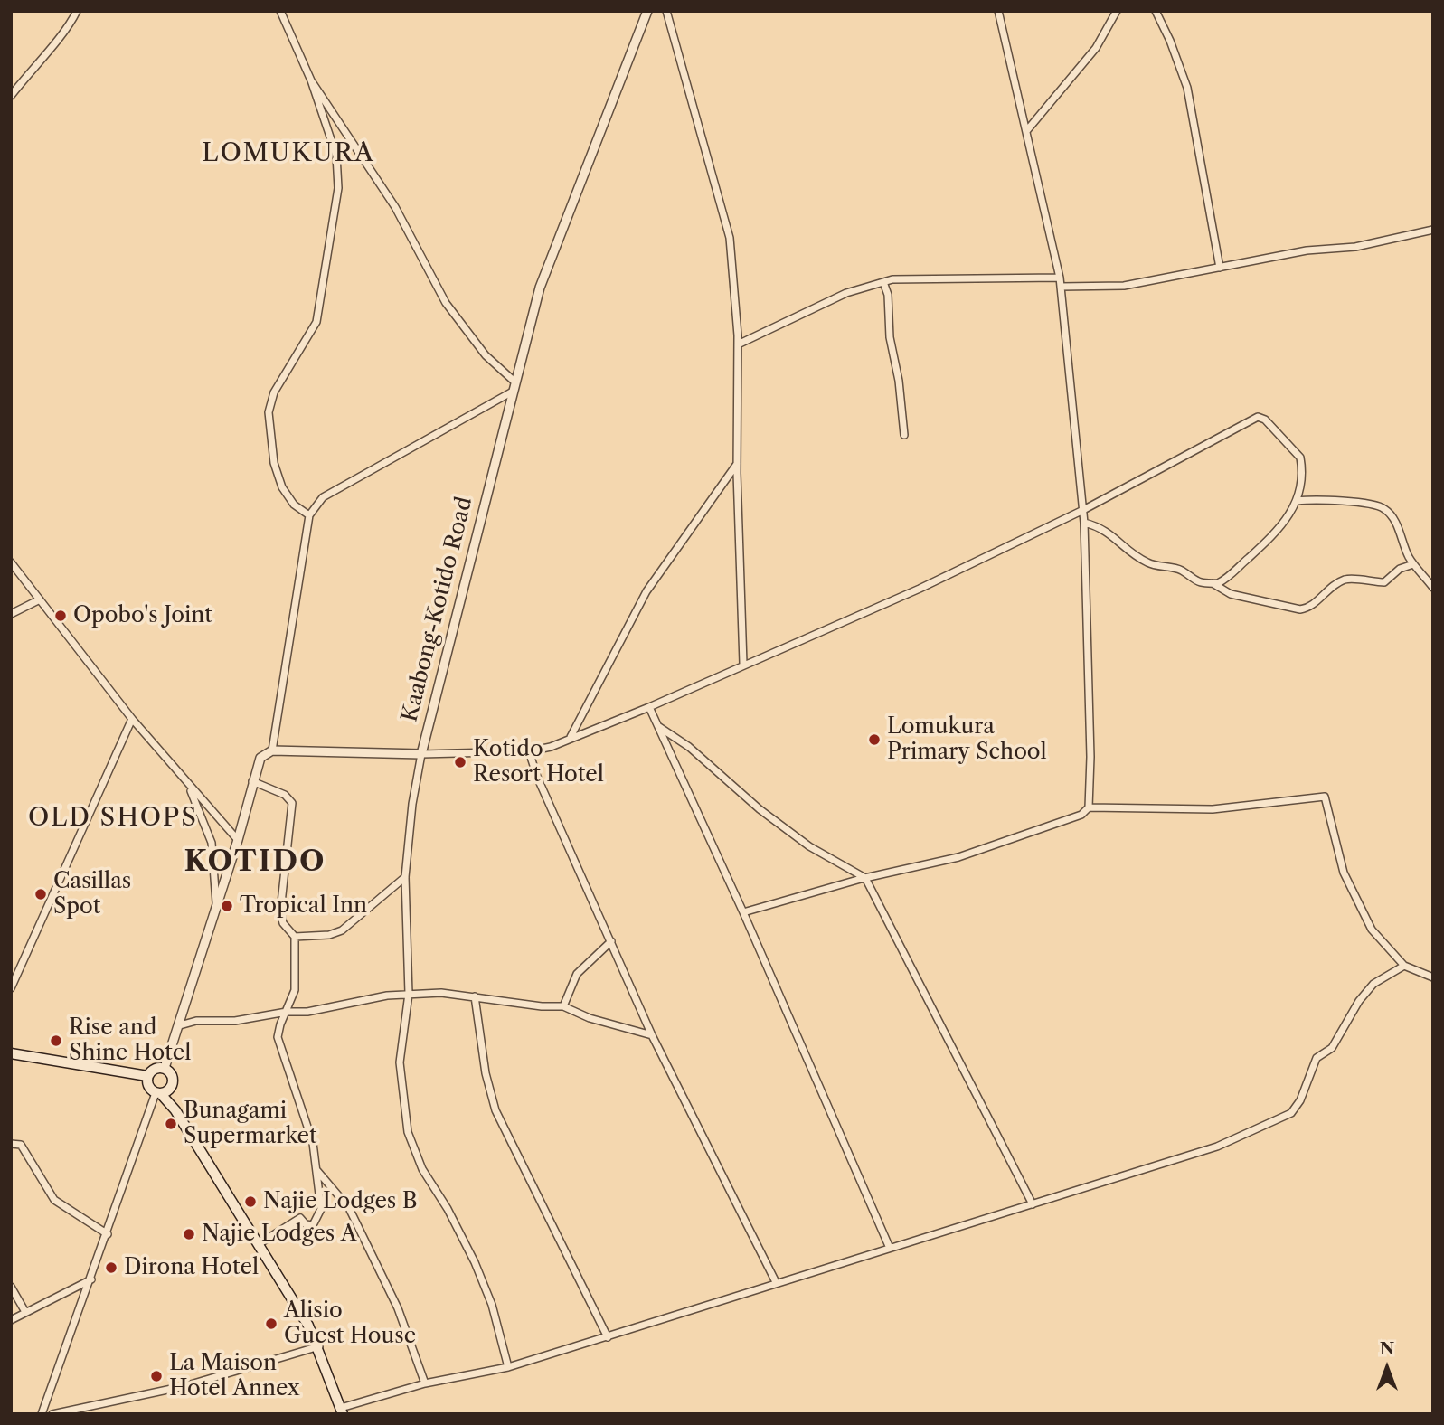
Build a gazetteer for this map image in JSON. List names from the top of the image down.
{
  "streets": {
    "street": ["Kaabong-Kotido Road"]
  },
  "districts": ["LOMUKURA", "OLD SHOPS", "KOTIDO"],
  "places": [
    "Opobo's Joint",
    "Lomukura Primary School",
    "Kotido Resort Hotel",
    "Casillas Spot",
    "Tropical Inn",
    "Rise and Shine Hotel",
    "Bunagami Supermarket",
    "Najie Lodges B",
    "Najie Lodges A",
    "Dirona Hotel",
    "Alisio Guest House",
    "La Maison Hotel Annex"
  ],
  "north": "top"
}
